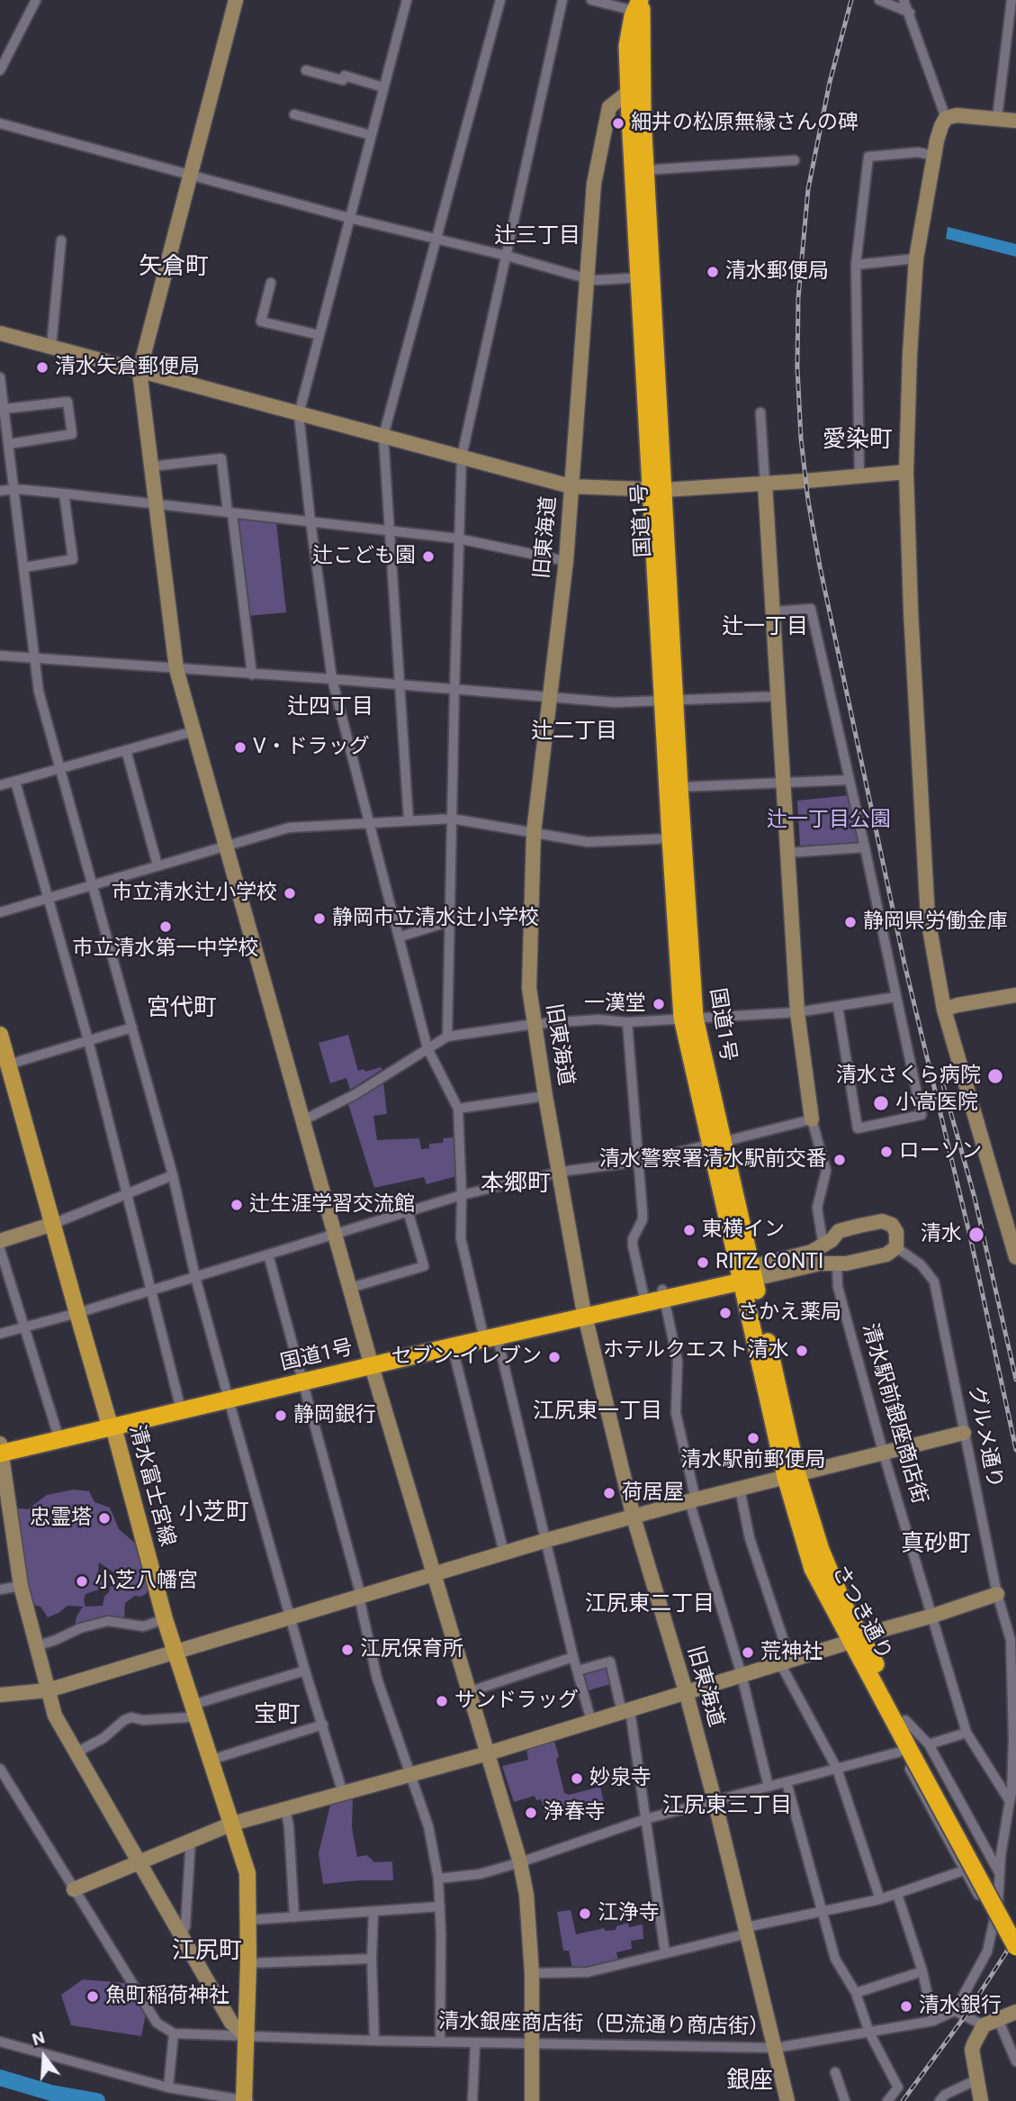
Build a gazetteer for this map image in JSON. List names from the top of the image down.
{
  "streets": {
    "highway": ["国道1号", "さつき通り"],
    "main road": ["清水富士宮線"],
    "street": [
      "旧東海道",
      "清水駅前銀座商店街",
      "グルメ通り",
      "清水銀座商店街（巴流通り商店街）"
    ]
  },
  "crossings": [
    ["国道1号", "旧東海道"],
    ["国道1号", "清水富士宮線"],
    ["国道1号", "さつき通り"],
    ["旧東海道", "清水銀座商店街（巴流通り商店街）"],
    ["清水駅前銀座商店街", "グルメ通り"],
    ["清水富士宮線", "清水銀座商店街（巴流通り商店街）"]
  ],
  "districts": [
    "辻三丁目",
    "矢倉町",
    "愛染町",
    "辻一丁目",
    "辻四丁目",
    "辻二丁目",
    "宮代町",
    "本郷町",
    "江尻東一丁目",
    "小芝町",
    "真砂町",
    "江尻東二丁目",
    "宝町",
    "江尻東三丁目",
    "江尻町",
    "銀座"
  ],
  "parks": ["辻一丁目公園"],
  "places": [
    "細井の松原無縁さんの碑",
    "清水郵便局",
    "清水矢倉郵便局",
    "辻こども園",
    "V・ドラッグ",
    "市立清水辻小学校",
    "静岡市立清水辻小学校",
    "静岡県労働金庫",
    "市立清水第一中学校",
    "一漢堂",
    "清水さくら病院",
    "小高医院",
    "ローソン",
    "清水警察署清水駅前交番",
    "辻生涯学習交流館",
    "東横イン",
    "清水",
    "RITZ CONTI",
    "さかえ薬局",
    "ホテルクエスト清水",
    "セブン-イレブン",
    "静岡銀行",
    "清水駅前郵便局",
    "荷居屋",
    "忠霊塔",
    "小芝八幡宮",
    "江尻保育所",
    "荒神社",
    "サンドラッグ",
    "妙泉寺",
    "浄春寺",
    "江浄寺",
    "魚町稲荷神社",
    "清水銀行"
  ],
  "north": "top"
}
